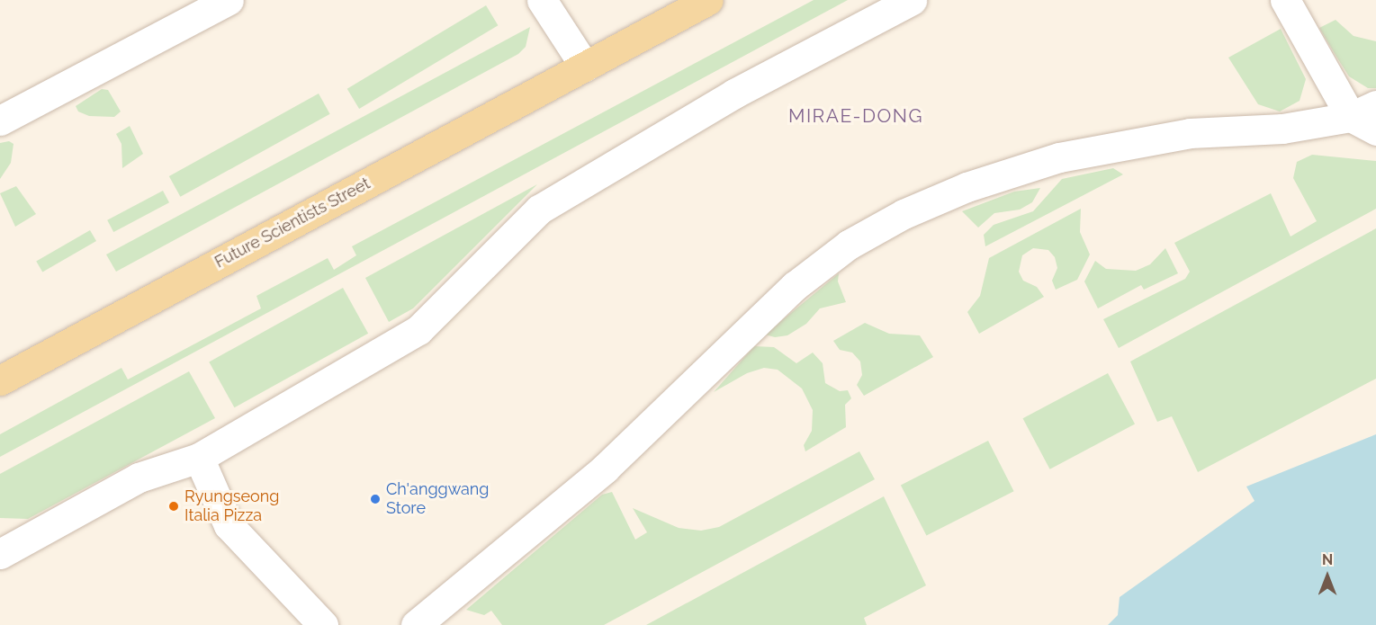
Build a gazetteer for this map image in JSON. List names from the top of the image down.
{
  "streets": {
    "main road": ["Future Scientists Street"]
  },
  "districts": ["MIRAE-DONG"],
  "places": ["Ch'anggwang Store", "Ryungseong Italia Pizza"],
  "north": "top"
}
